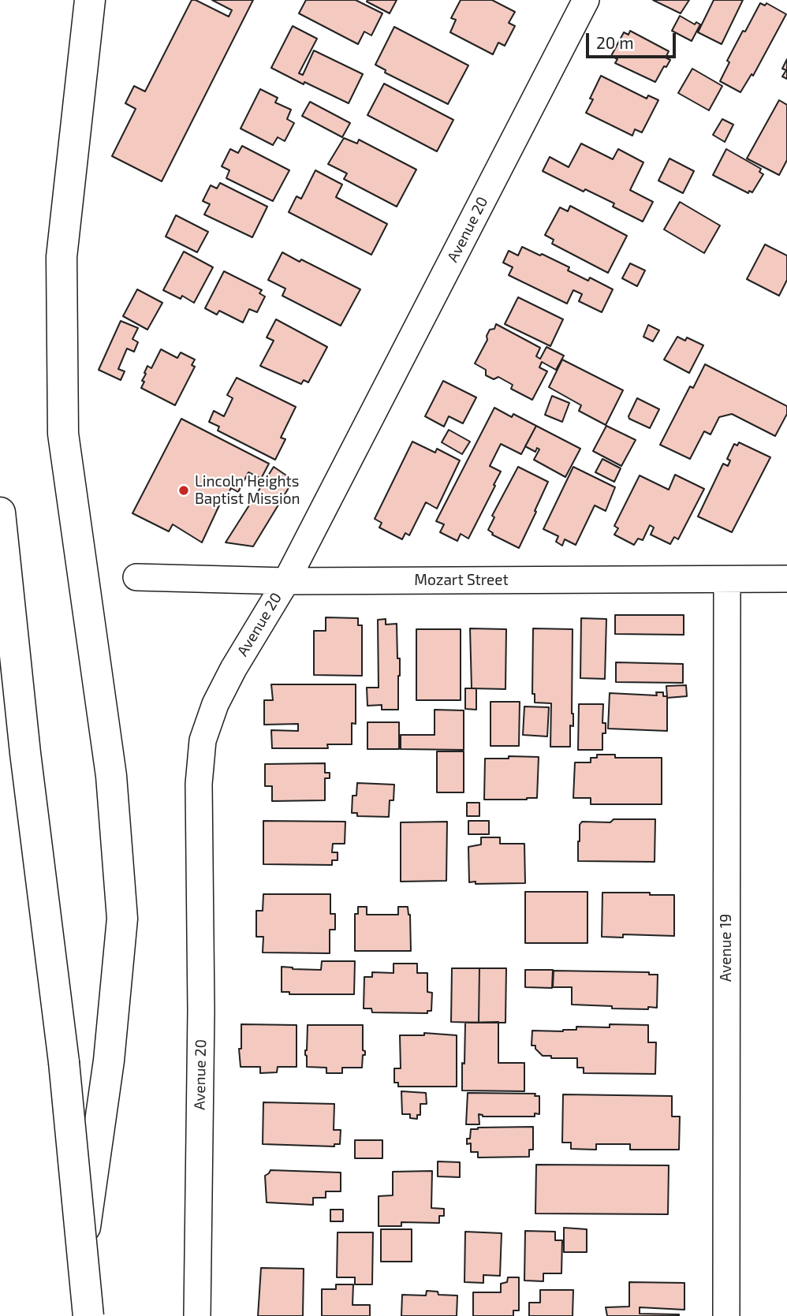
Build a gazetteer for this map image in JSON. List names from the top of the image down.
{
  "streets": {
    "street": ["Avenue 20", "Mozart Street", "Avenue 19"]
  },
  "crossings": [
    ["Avenue 20", "Mozart Street"],
    ["Mozart Street", "Avenue 19"]
  ],
  "places": ["Lincoln Heights Baptist Mission"],
  "scale_bar": "20 m"
}
